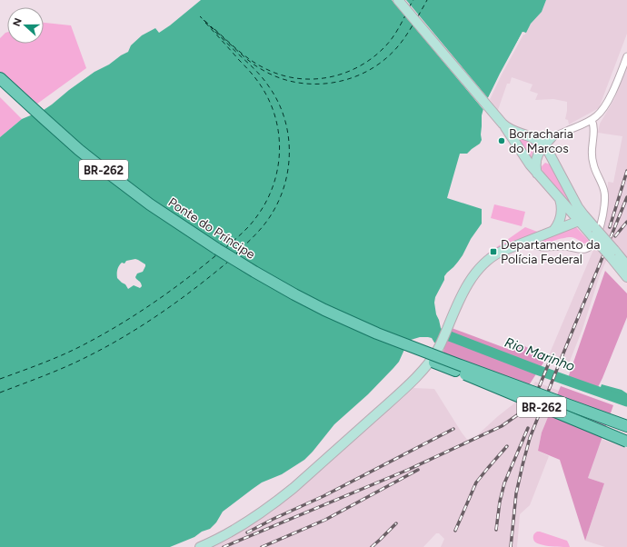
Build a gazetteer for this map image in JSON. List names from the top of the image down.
{
  "streets": {
    "main road": ["BR-262", "Ponte do Príncipe"]
  },
  "crossings": [
    ["BR-262", "Ponte do Príncipe"]
  ],
  "water": ["Rio Marinho"],
  "places": {
    "other": ["Borracharia do Marcos"],
    "transit": ["Departamento da Polícia Federal"]
  },
  "north": "left"
}
